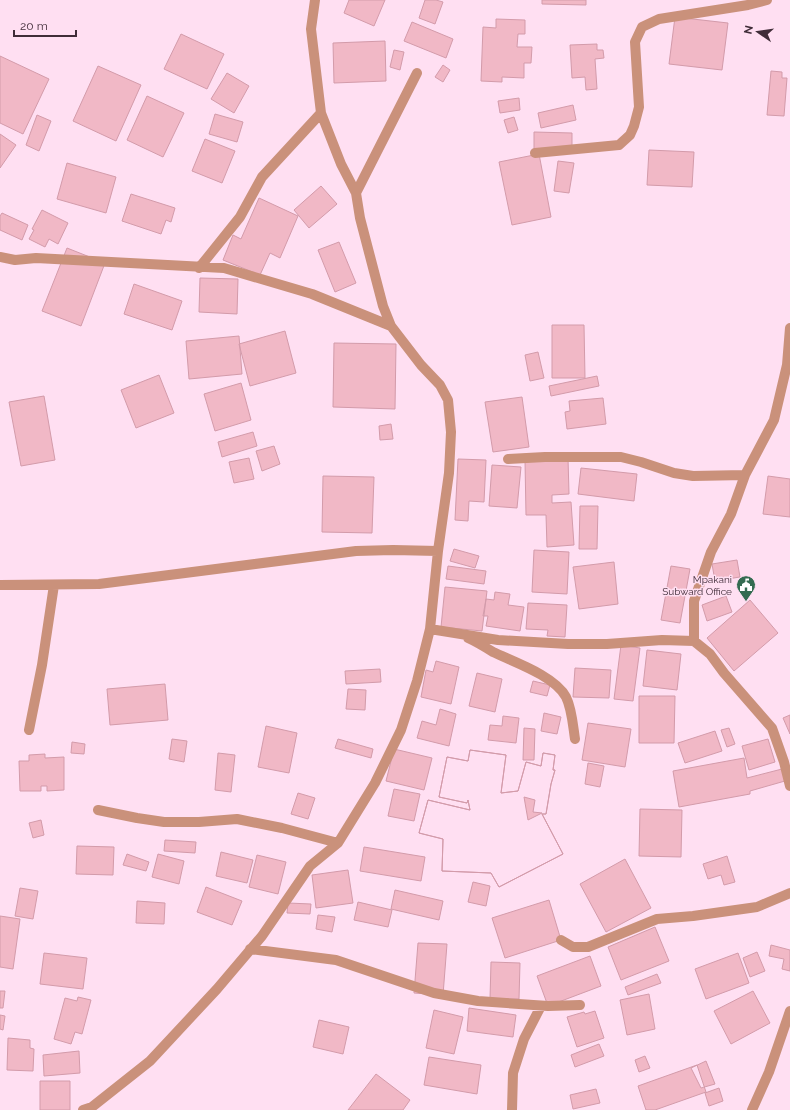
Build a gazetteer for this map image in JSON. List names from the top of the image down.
{
  "places": {
    "public building": ["Mpakani Subward Office"]
  },
  "scale_bar": "20 m",
  "north": "left"
}
